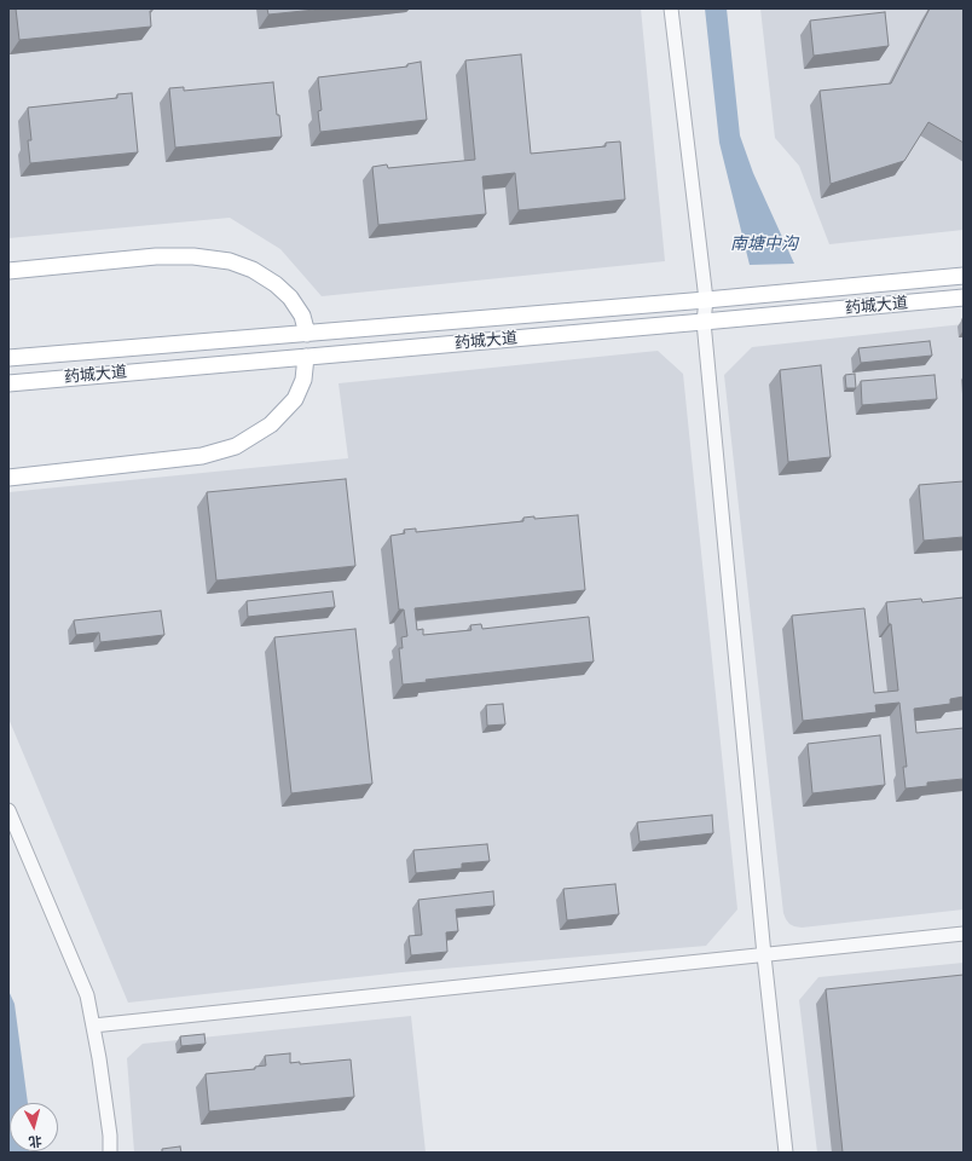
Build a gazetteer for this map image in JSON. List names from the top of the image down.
{
  "streets": {
    "main road": ["药城大道"]
  },
  "water": ["南塘中沟"],
  "north": "bottom"
}
